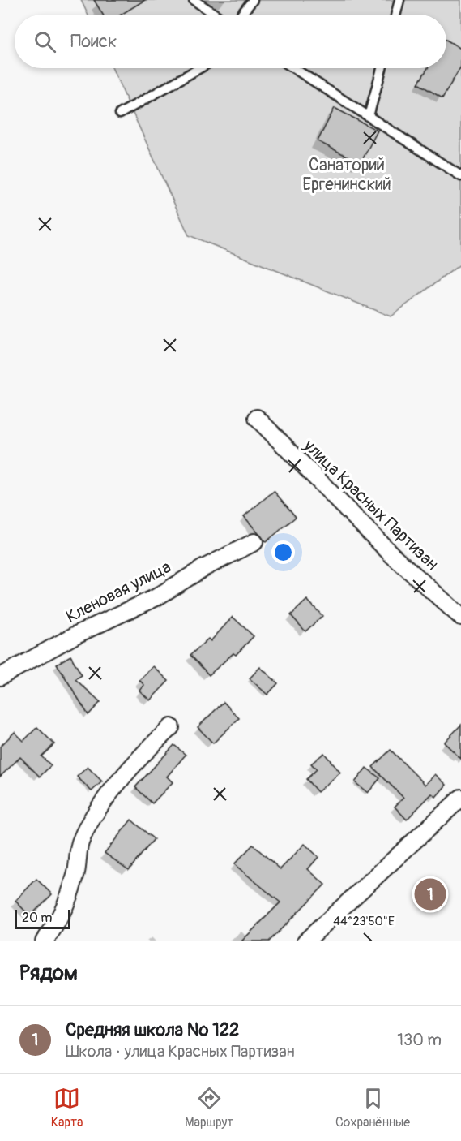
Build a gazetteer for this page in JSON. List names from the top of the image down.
{
  "streets": {
    "street": ["улица Красных Партизан", "Кленовая улица"]
  },
  "parks": ["Санаторий Ергенинский"],
  "scale_bar": "20 m",
  "page": {
    "search": "Поиск",
    "pins": "1",
    "scale": "20 m",
    "heading": "Рядом",
    "list": [
      {
        "mark": "1",
        "name": "Средняя школа № 122",
        "note": "Школа · улица Красных Партизан",
        "value": "130 m"
      }
    ],
    "nav": ["Карта", "Маршрут", "Сохранённые"]
  },
  "coordinates": ["44°23'50\"E"]
}
